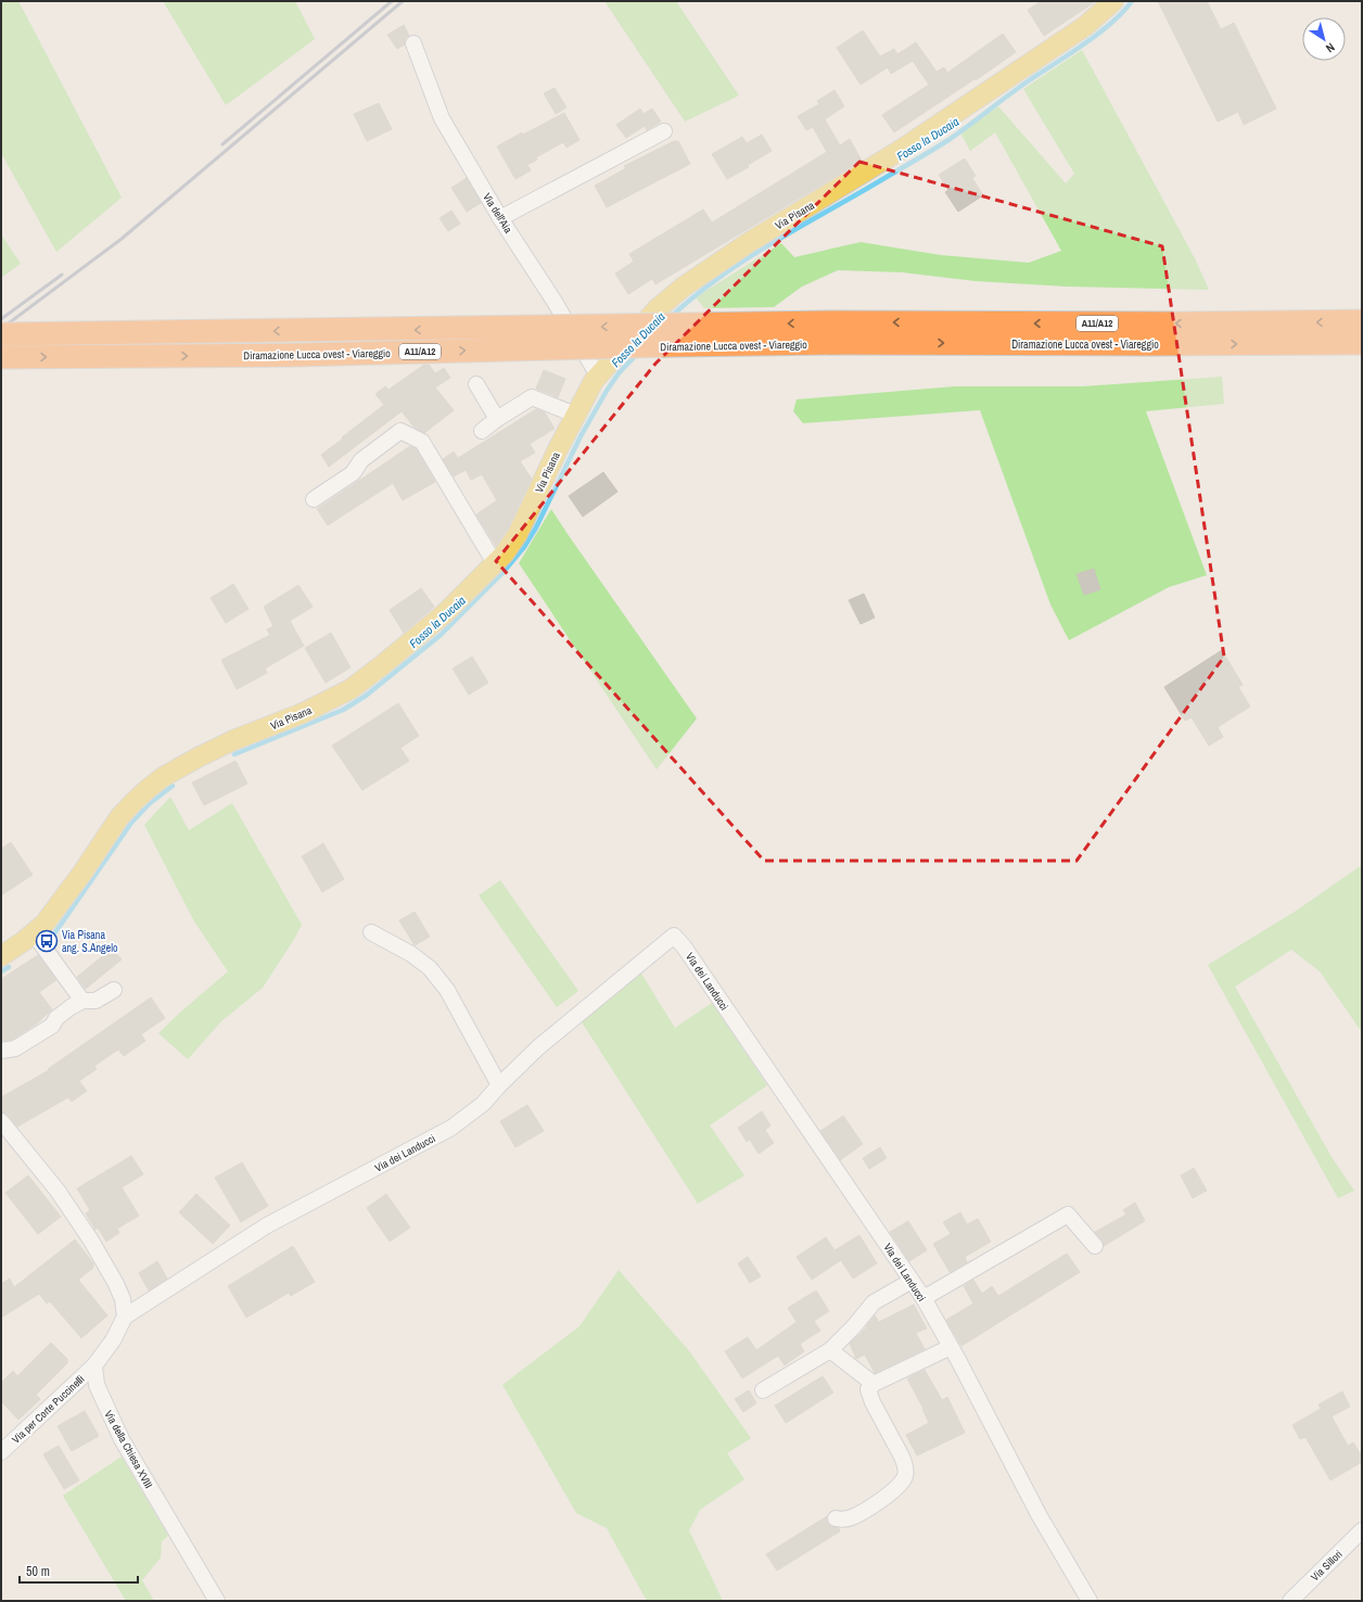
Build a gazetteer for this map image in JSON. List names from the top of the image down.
{
  "streets": {
    "highway": ["A11/A12", "Diramazione Lucca ovest - Viareggio"],
    "main road": ["Via Pisana"],
    "street": [
      "Via dell'Aia",
      "Via dei Landucci",
      "Via per Corte Puccinelli",
      "Via della Chiesa XVIII",
      "Via Sillori"
    ]
  },
  "crossings": [
    ["Via dell'Aia", "Via Pisana"],
    ["Via per Corte Puccinelli", "Via della Chiesa XVIII"]
  ],
  "water": ["Fosso la Ducaia"],
  "places": {
    "bus stop": ["Via Pisana ang. S.Angelo"]
  },
  "scale_bar": "50 m",
  "north": "bottom right"
}
